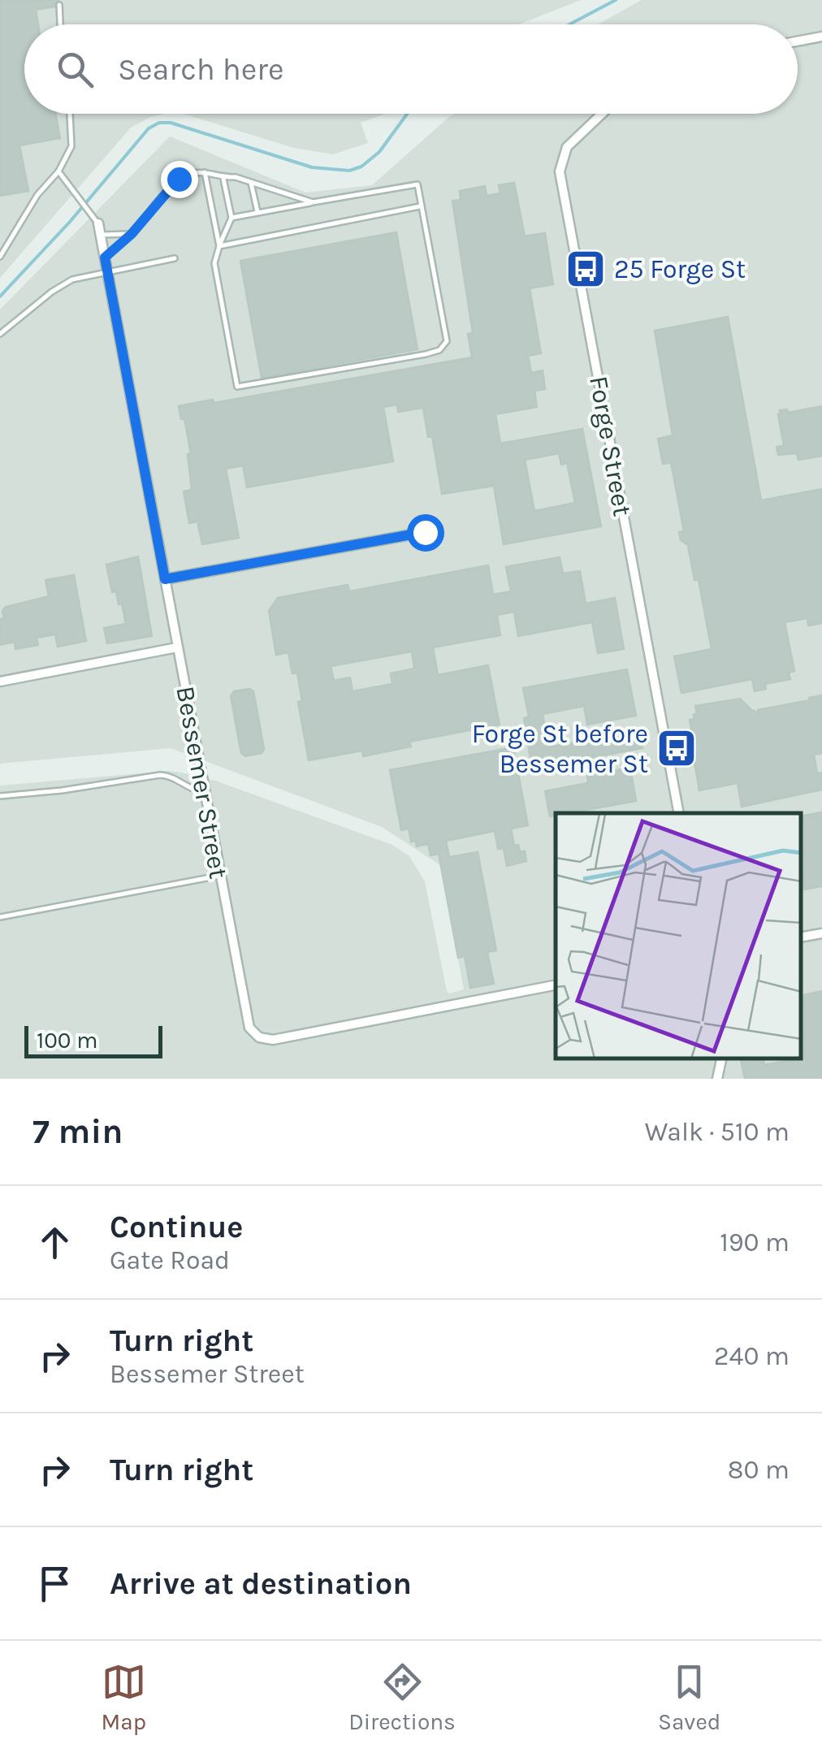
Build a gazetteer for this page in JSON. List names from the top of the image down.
{
  "streets": {
    "street": ["Forge Street", "Bessemer Street"]
  },
  "places": {
    "bus stop": ["25 Forge St", "Forge St before Bessemer St"]
  },
  "scale_bar": "100 m",
  "page": {
    "search": "Search here",
    "scale": "100 m",
    "heading": ["7 min", "Walk · 510 m"],
    "list": [
      ["Continue", "Gate Road", "190 m"],
      ["Turn right", "Bessemer Street", "240 m"],
      ["Turn right", "80 m"],
      "Arrive at destination"
    ],
    "nav": ["Map", "Directions", "Saved"]
  }
}
